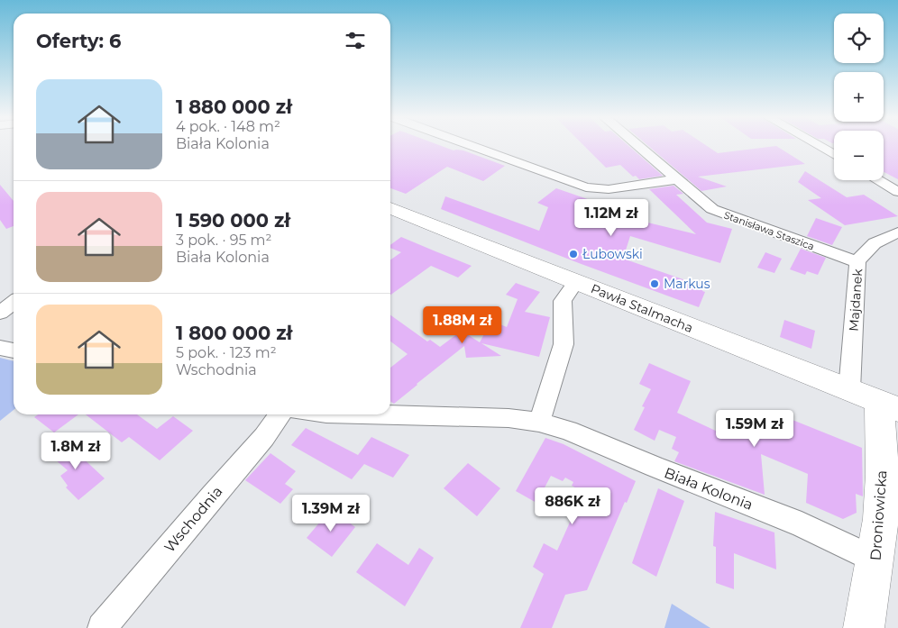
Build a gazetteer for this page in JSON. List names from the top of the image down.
{
  "streets": {
    "street": [
      "Stanisława Staszica",
      "Majdanek",
      "Pawła Stalmacha",
      "Biała Kolonia",
      "Droniowicka",
      "Wschodnia"
    ]
  },
  "crossings": [
    ["Stanisława Staszica", "Majdanek"],
    ["Majdanek", "Pawła Stalmacha"],
    ["Majdanek", "Droniowicka"],
    ["Pawła Stalmacha", "Droniowicka"],
    ["Biała Kolonia", "Droniowicka"]
  ],
  "places": ["Łubowski", "Markus"],
  "page": {
    "map_buttons": ["+", "−"],
    "heading": "Oferty: 6",
    "list": [
      {
        "name": "1 880 000 zł",
        "note": "4 pok. · 148 m² · Biała Kolonia"
      },
      {
        "name": "1 590 000 zł",
        "note": "3 pok. · 95 m² · Biała Kolonia"
      },
      {
        "name": "1 800 000 zł",
        "note": "5 pok. · 123 m² · Wschodnia"
      }
    ],
    "price": [
      "1.12M zł",
      "1.88M zł",
      "1.59M zł",
      "1.8M zł",
      "886K zł",
      "1.39M zł"
    ]
  }
}
